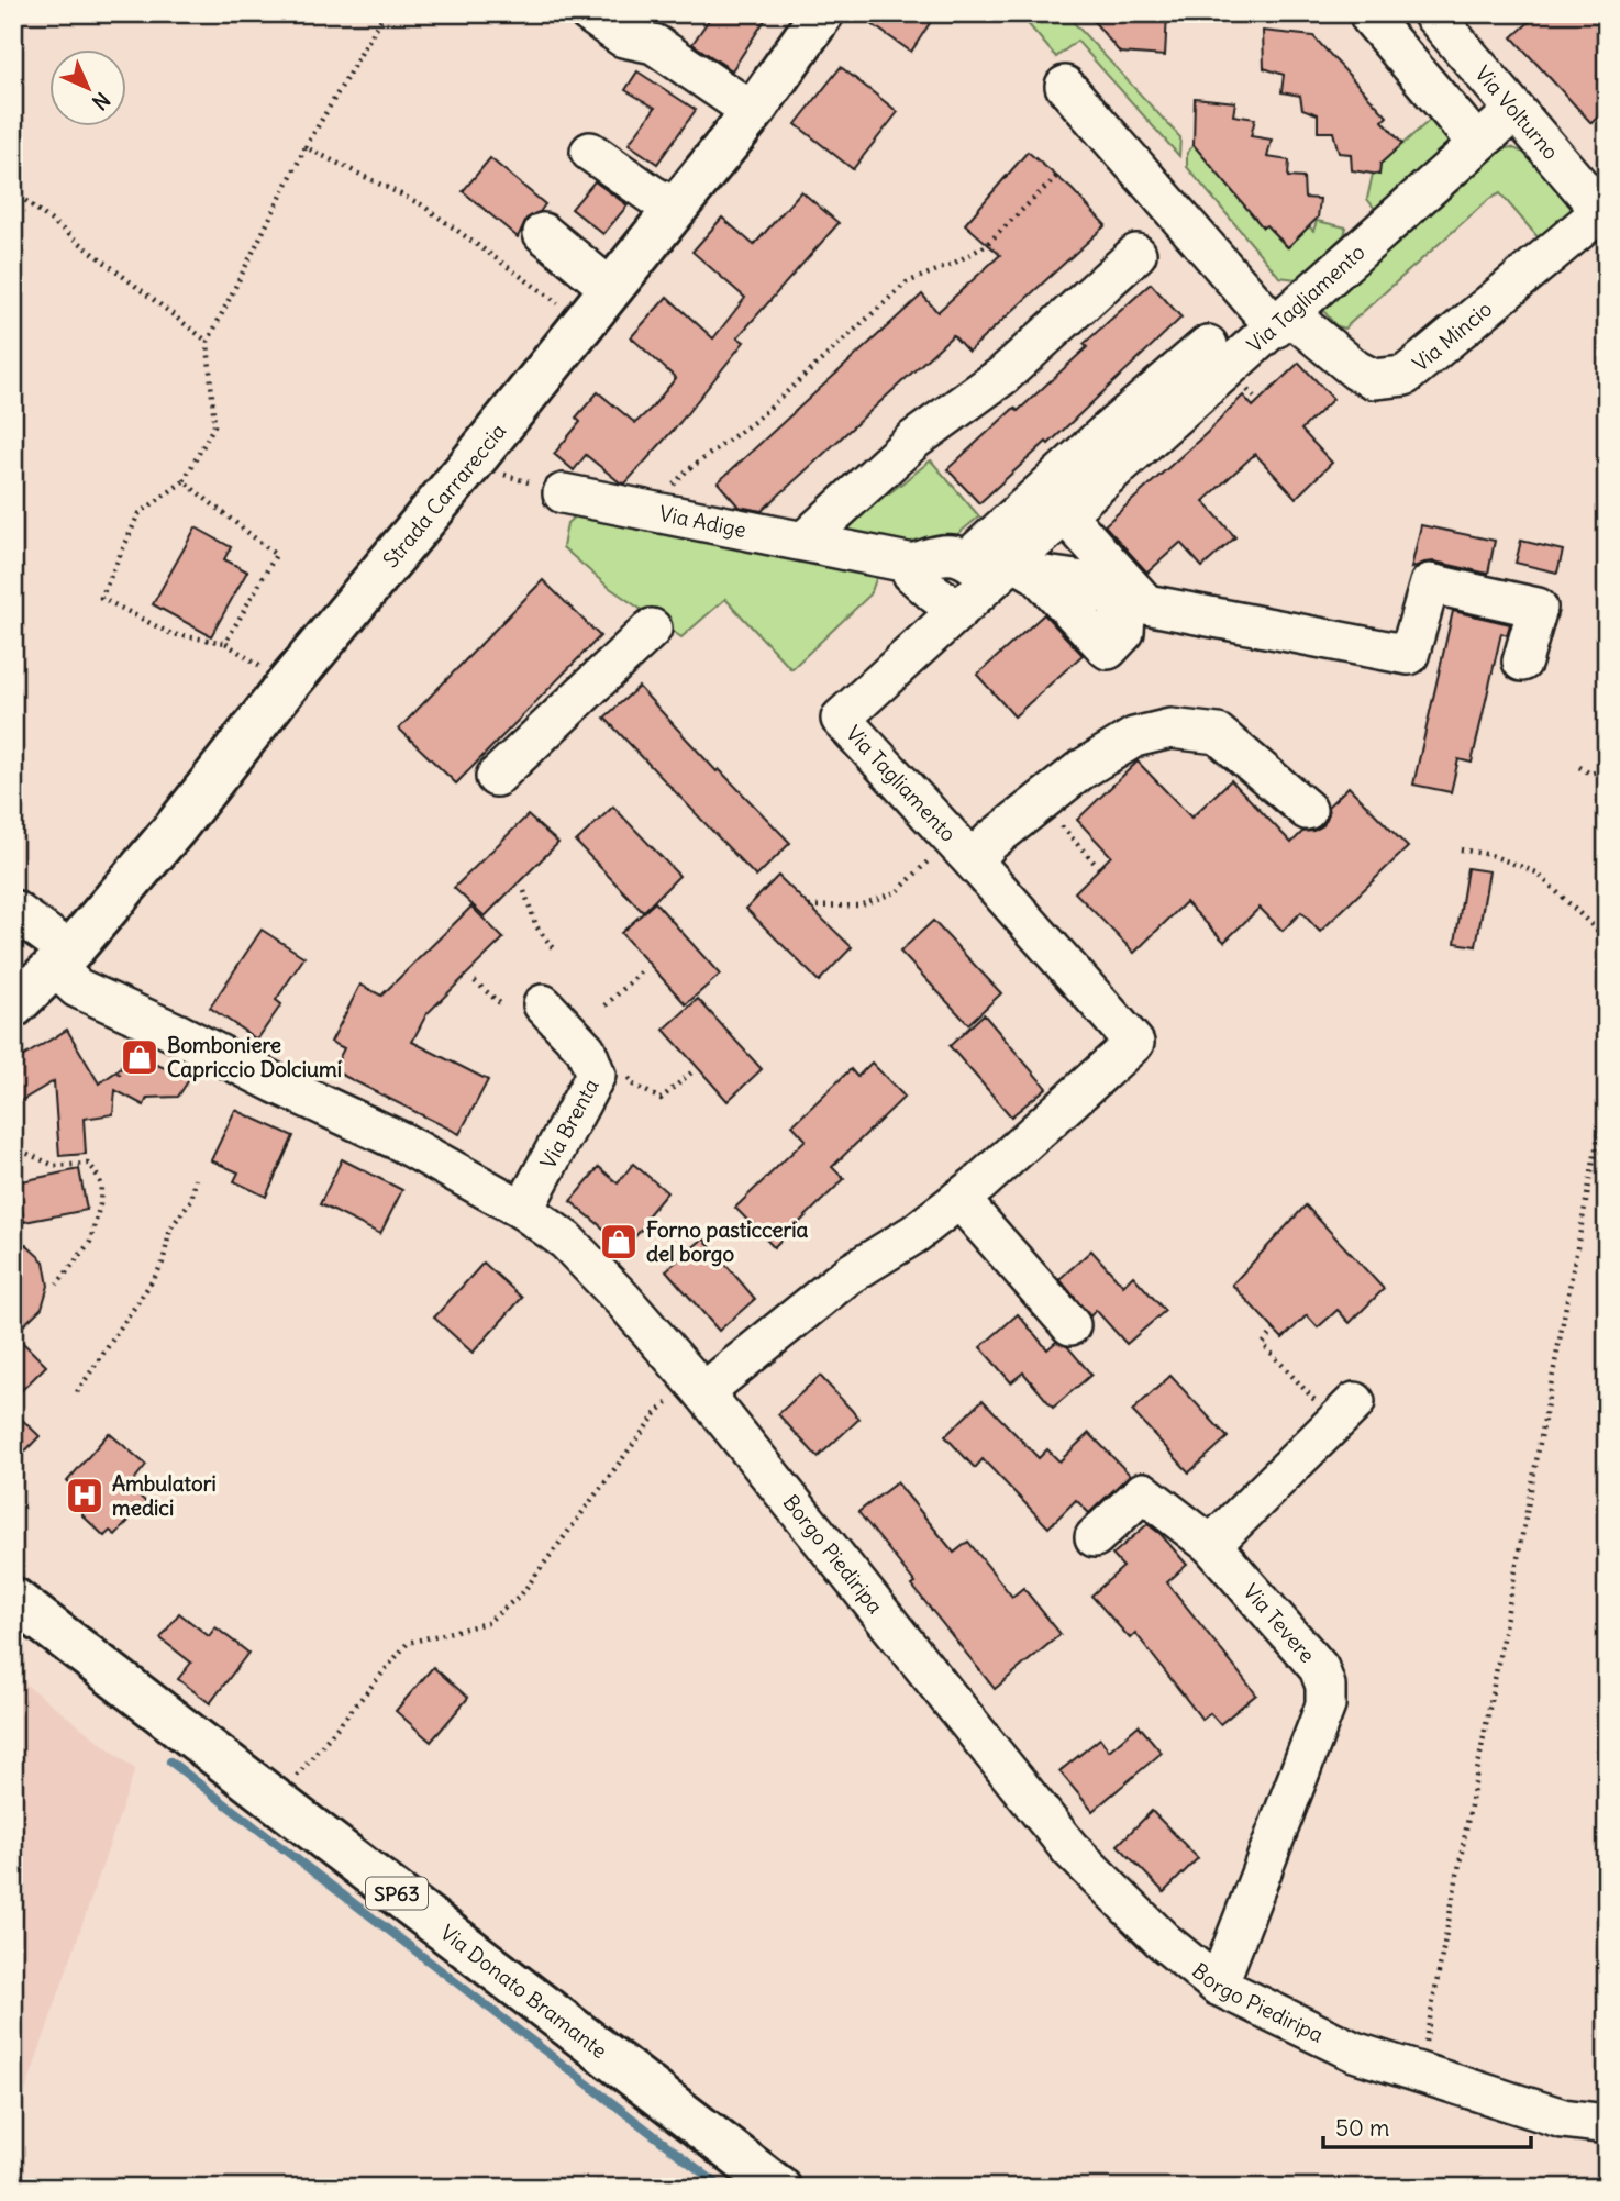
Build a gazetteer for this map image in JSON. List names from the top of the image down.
{
  "streets": {
    "main road": ["Strada Carrareccia", "SP63", "Via Donato Bramante"],
    "street": [
      "Via Volturno",
      "Via Tagliamento",
      "Via Mincio",
      "Via Adige",
      "Via Brenta",
      "Borgo Piediripa",
      "Via Tevere"
    ]
  },
  "crossings": [
    ["Via Volturno", "Via Tagliamento"],
    ["Via Volturno", "Via Mincio"],
    ["Via Tagliamento", "Via Mincio"],
    ["Via Tagliamento", "Via Adige"],
    ["Via Tagliamento", "Borgo Piediripa"],
    ["Strada Carrareccia", "Borgo Piediripa"],
    ["Via Brenta", "Borgo Piediripa"],
    ["Borgo Piediripa", "Via Tevere"]
  ],
  "places": {
    "shop": ["Bomboniere Capriccio Dolciumi", "Forno pasticceria del borgo"],
    "hospital": ["Ambulatori medici"]
  },
  "scale_bar": "50 m",
  "north": "bottom right"
}
